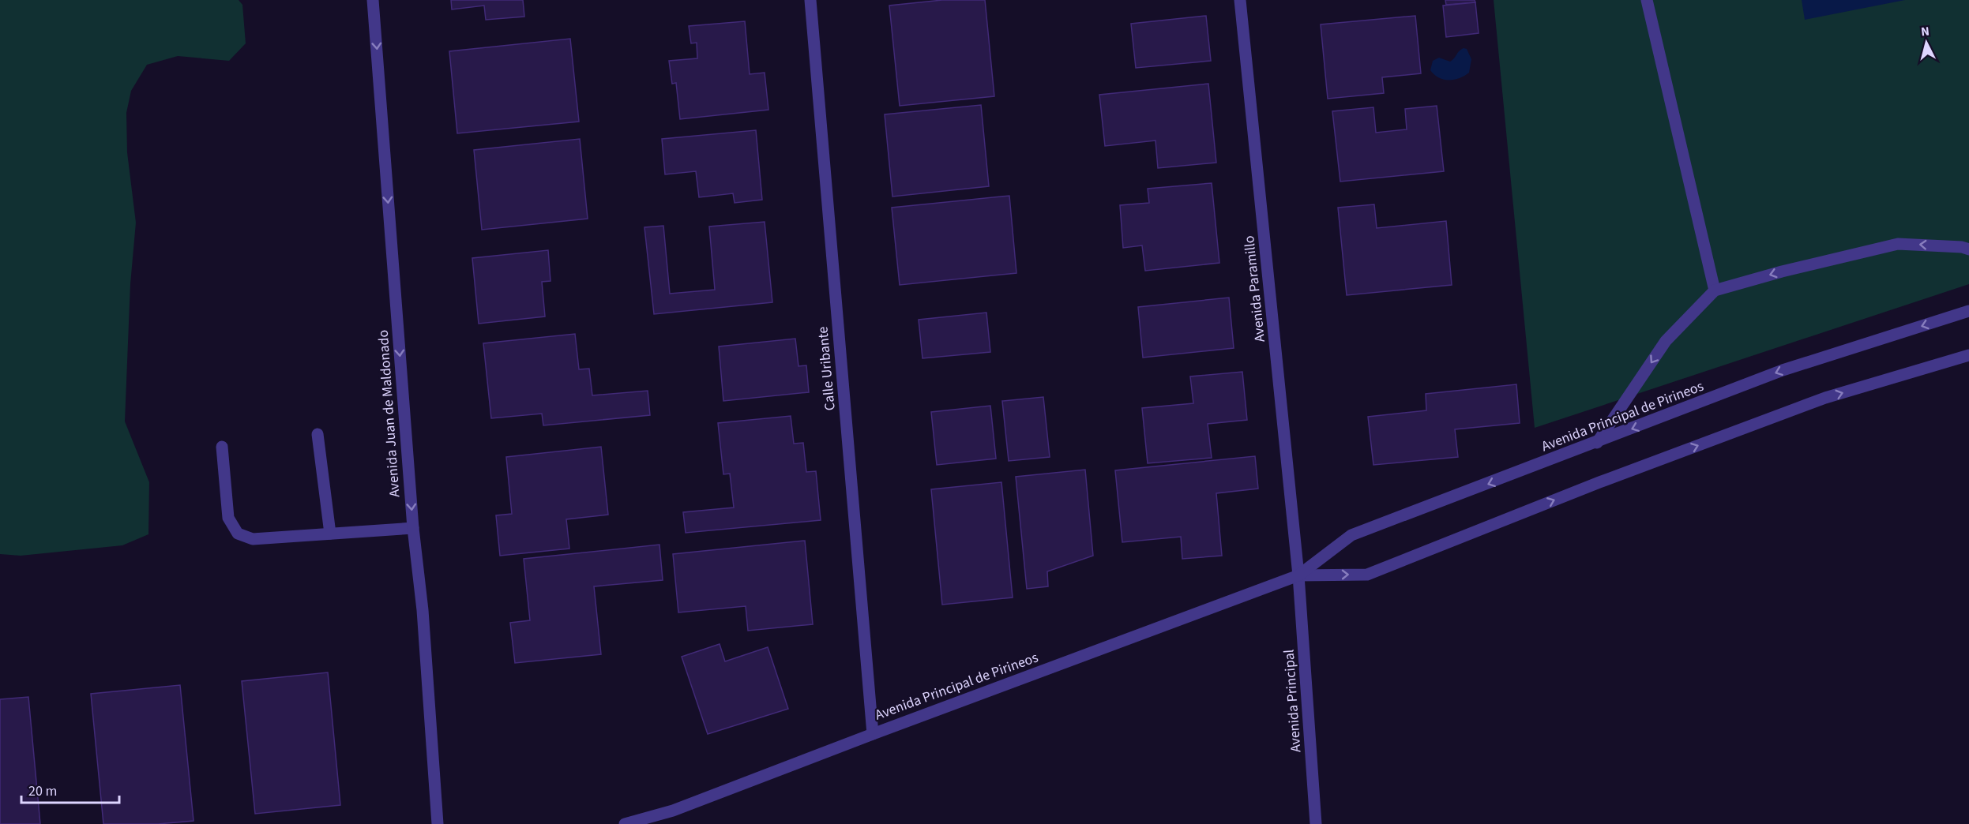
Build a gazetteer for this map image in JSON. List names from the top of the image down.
{
  "streets": {
    "street": [
      "Avenida Paramillo",
      "Calle Uribante",
      "Avenida Juan de Maldonado",
      "Avenida Principal de Pirineos",
      "Avenida Principal"
    ]
  },
  "crossings": [
    ["Avenida Paramillo", "Avenida Principal de Pirineos"],
    ["Avenida Paramillo", "Avenida Principal"],
    ["Calle Uribante", "Avenida Principal de Pirineos"],
    ["Avenida Principal de Pirineos", "Avenida Principal"]
  ],
  "one_way": ["Avenida Juan de Maldonado"],
  "scale_bar": "20 m",
  "north": "top"
}
